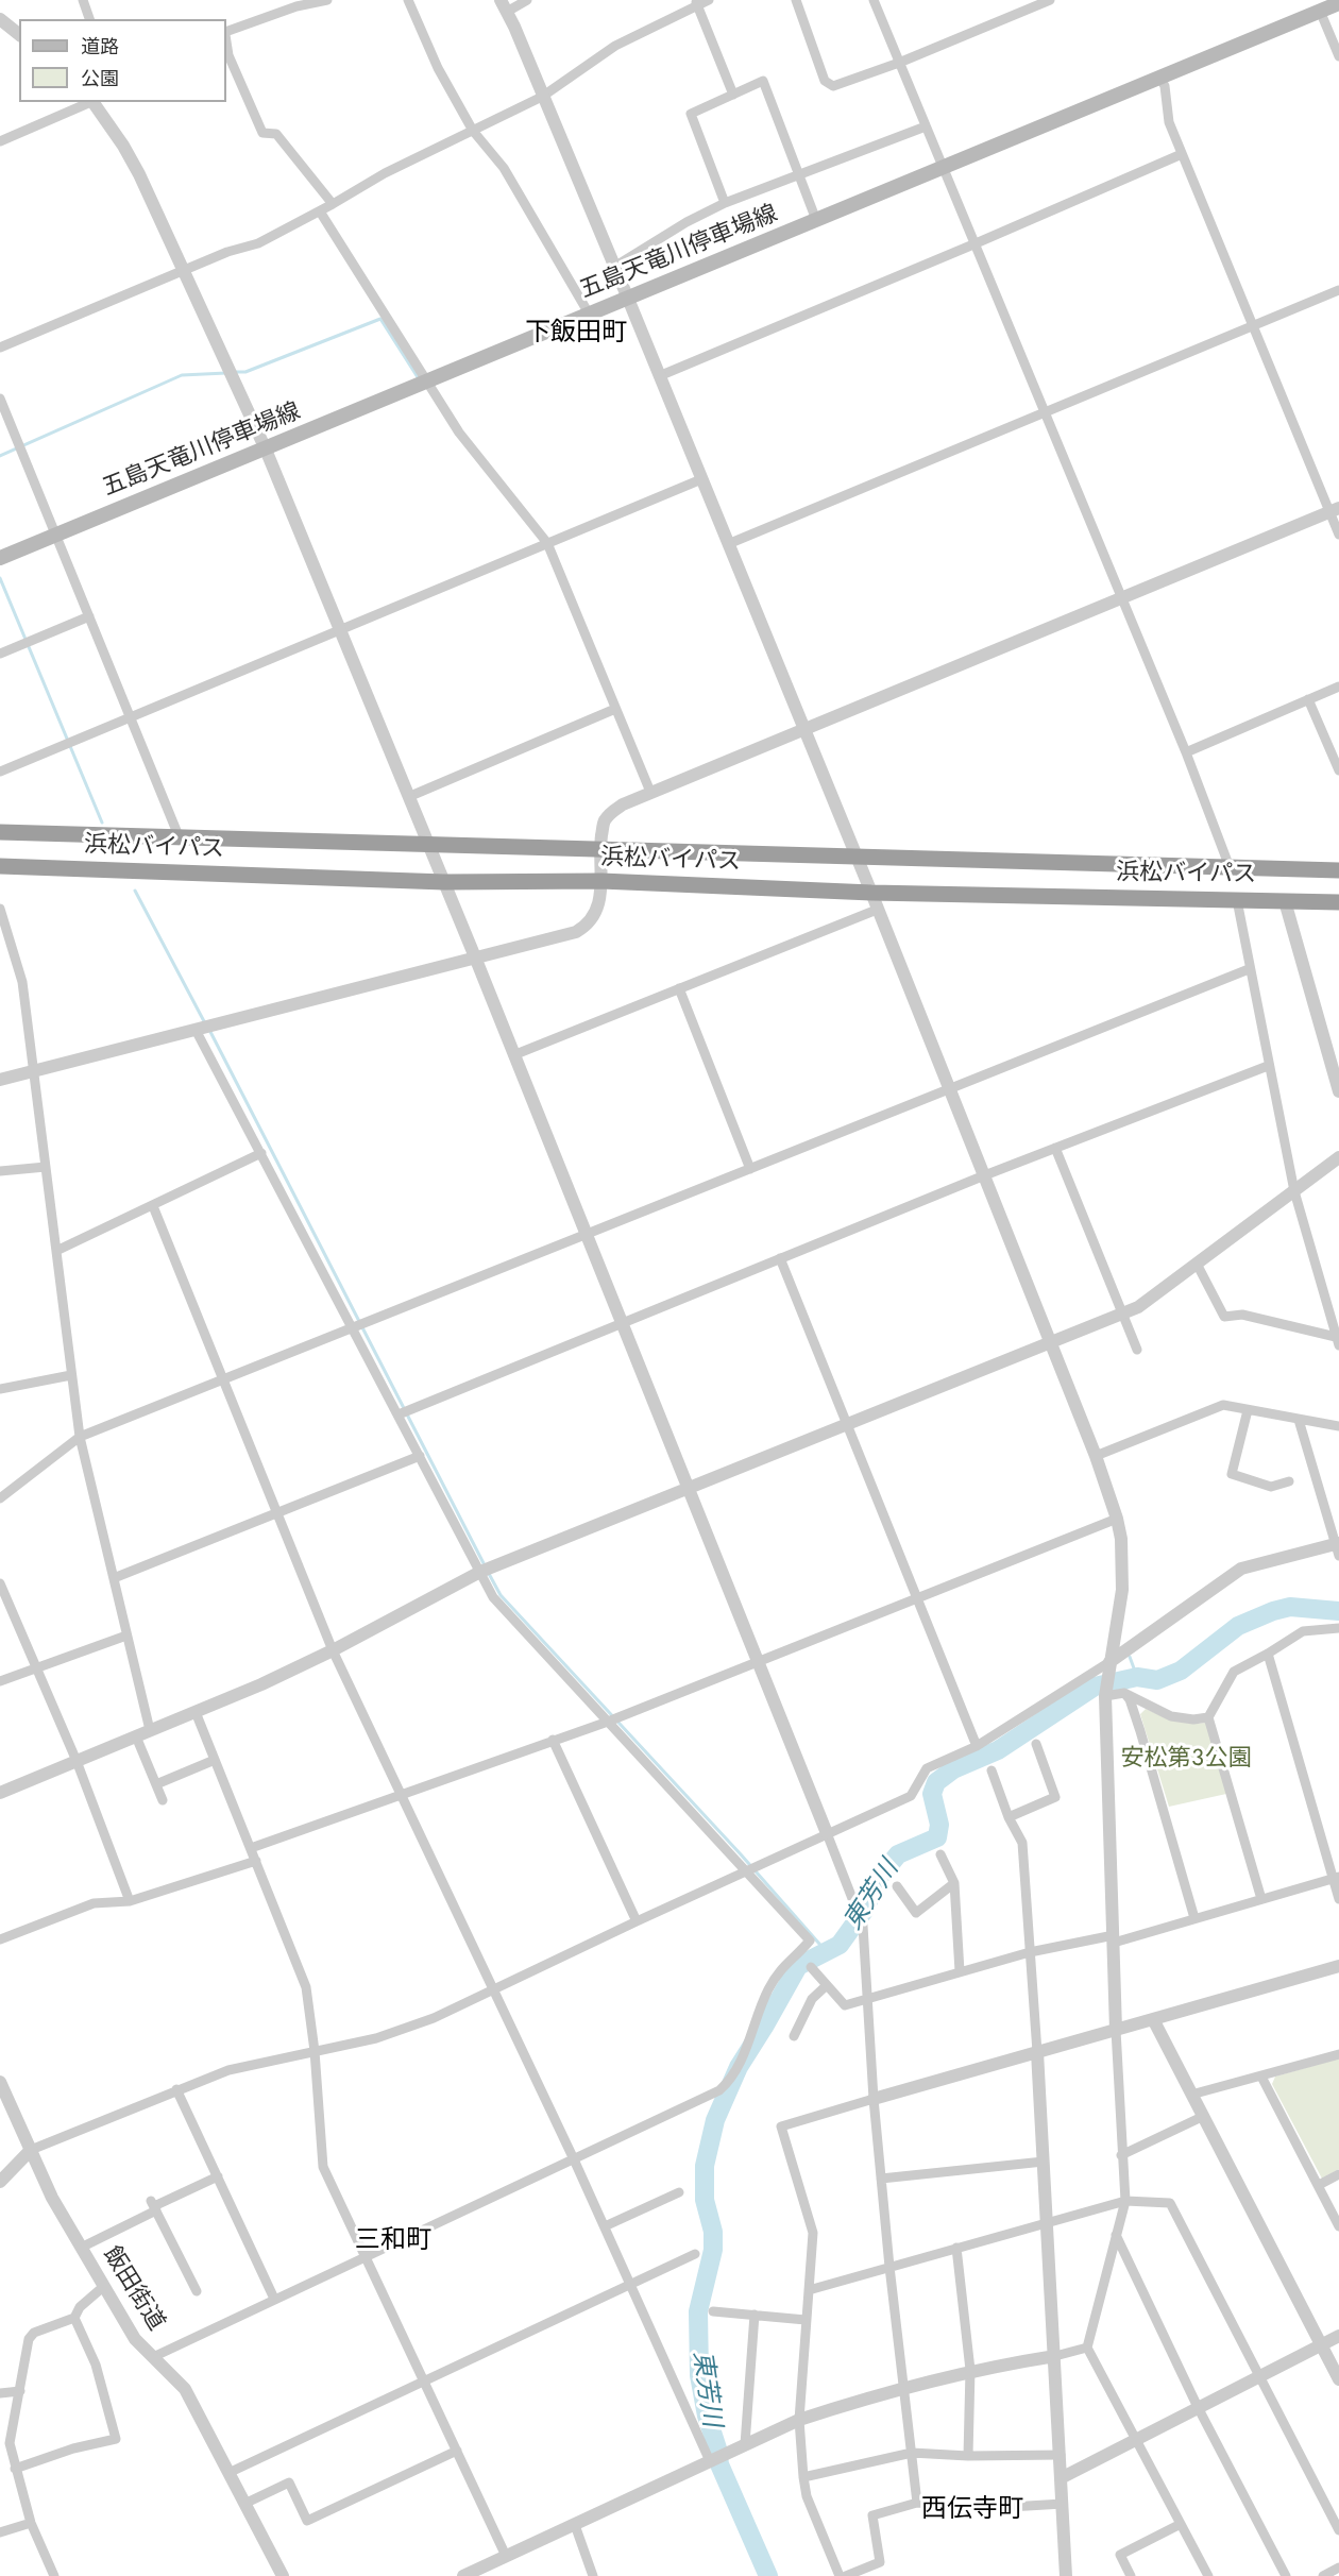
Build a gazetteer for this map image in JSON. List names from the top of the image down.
{
  "streets": {
    "highway": ["浜松バイパス"],
    "main road": ["五島天竜川停車場線"],
    "street": ["飯田街道"]
  },
  "districts": ["下飯田町", "三和町", "西伝寺町"],
  "water": ["東芳川"],
  "parks": ["安松第３公園"],
  "legend": ["道路", "公園"]
}
